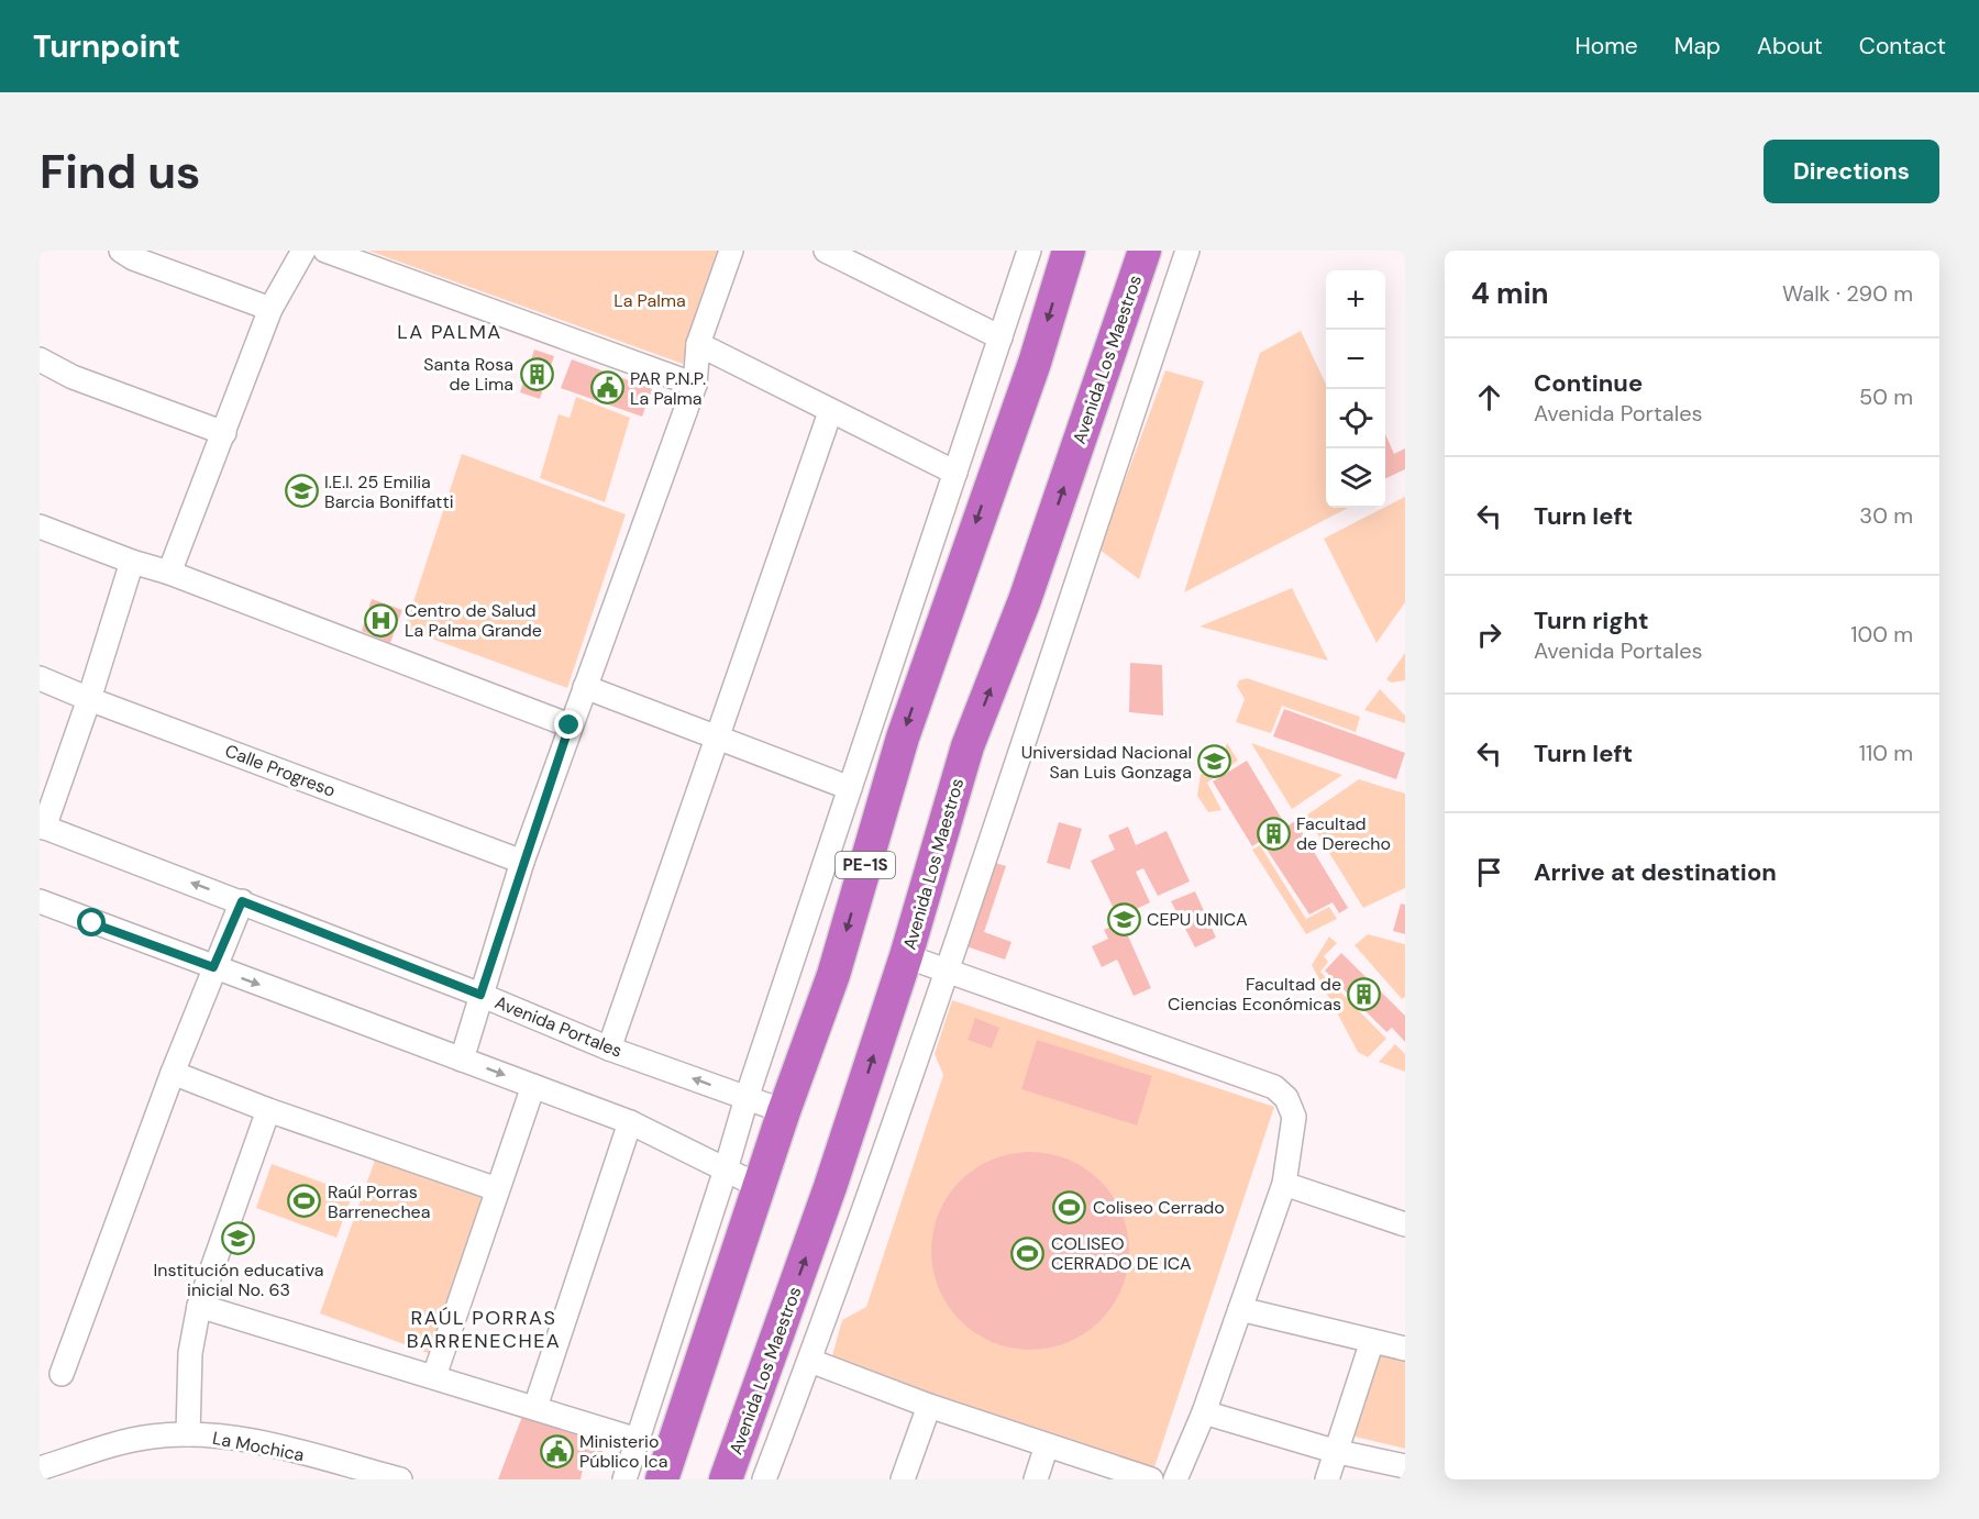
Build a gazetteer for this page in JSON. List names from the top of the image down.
{
  "streets": {
    "highway": ["Avenida Los Maestros", "PE-1S"],
    "street": ["Calle Progreso", "Avenida Portales", "La Mochica"]
  },
  "crossings": [
    ["PE-1S", "Avenida Portales"]
  ],
  "districts": ["LA PALMA", "RAÚL PORRAS BARRENECHEA"],
  "parks": ["La Palma"],
  "places": {
    "building": ["Santa Rosa de Lima", "Facultad de Derecho", "Facultad de Ciencias Económicas"],
    "public building": ["PAR P.N.P. La Palma", "Ministerio Público Ica"],
    "school or university": [
      "I.E.I. 25 Emilia Barcia Boniffatti",
      "Universidad Nacional San Luis Gonzaga",
      "CEPU UNICA",
      "Institución educativa inicial No. 63"
    ],
    "hospital": ["Centro de Salud La Palma Grande"],
    "sports": ["Raúl Porras Barrenechea", "Coliseo Cerrado", "COLISEO CERRADO DE ICA"]
  },
  "page": {
    "header": "Turnpoint",
    "nav": [
      "Home",
      "Map",
      "About",
      "Contact"
    ],
    "buttons": "Directions",
    "title": "Find us",
    "heading": ["4 min", "Walk · 290 m"],
    "map_buttons": ["+", "−"],
    "list": [
      ["Continue", "Avenida Portales", "50 m"],
      ["Turn left", "30 m"],
      ["Turn right", "Avenida Portales", "100 m"],
      ["Turn left", "110 m"],
      "Arrive at destination"
    ]
  }
}
